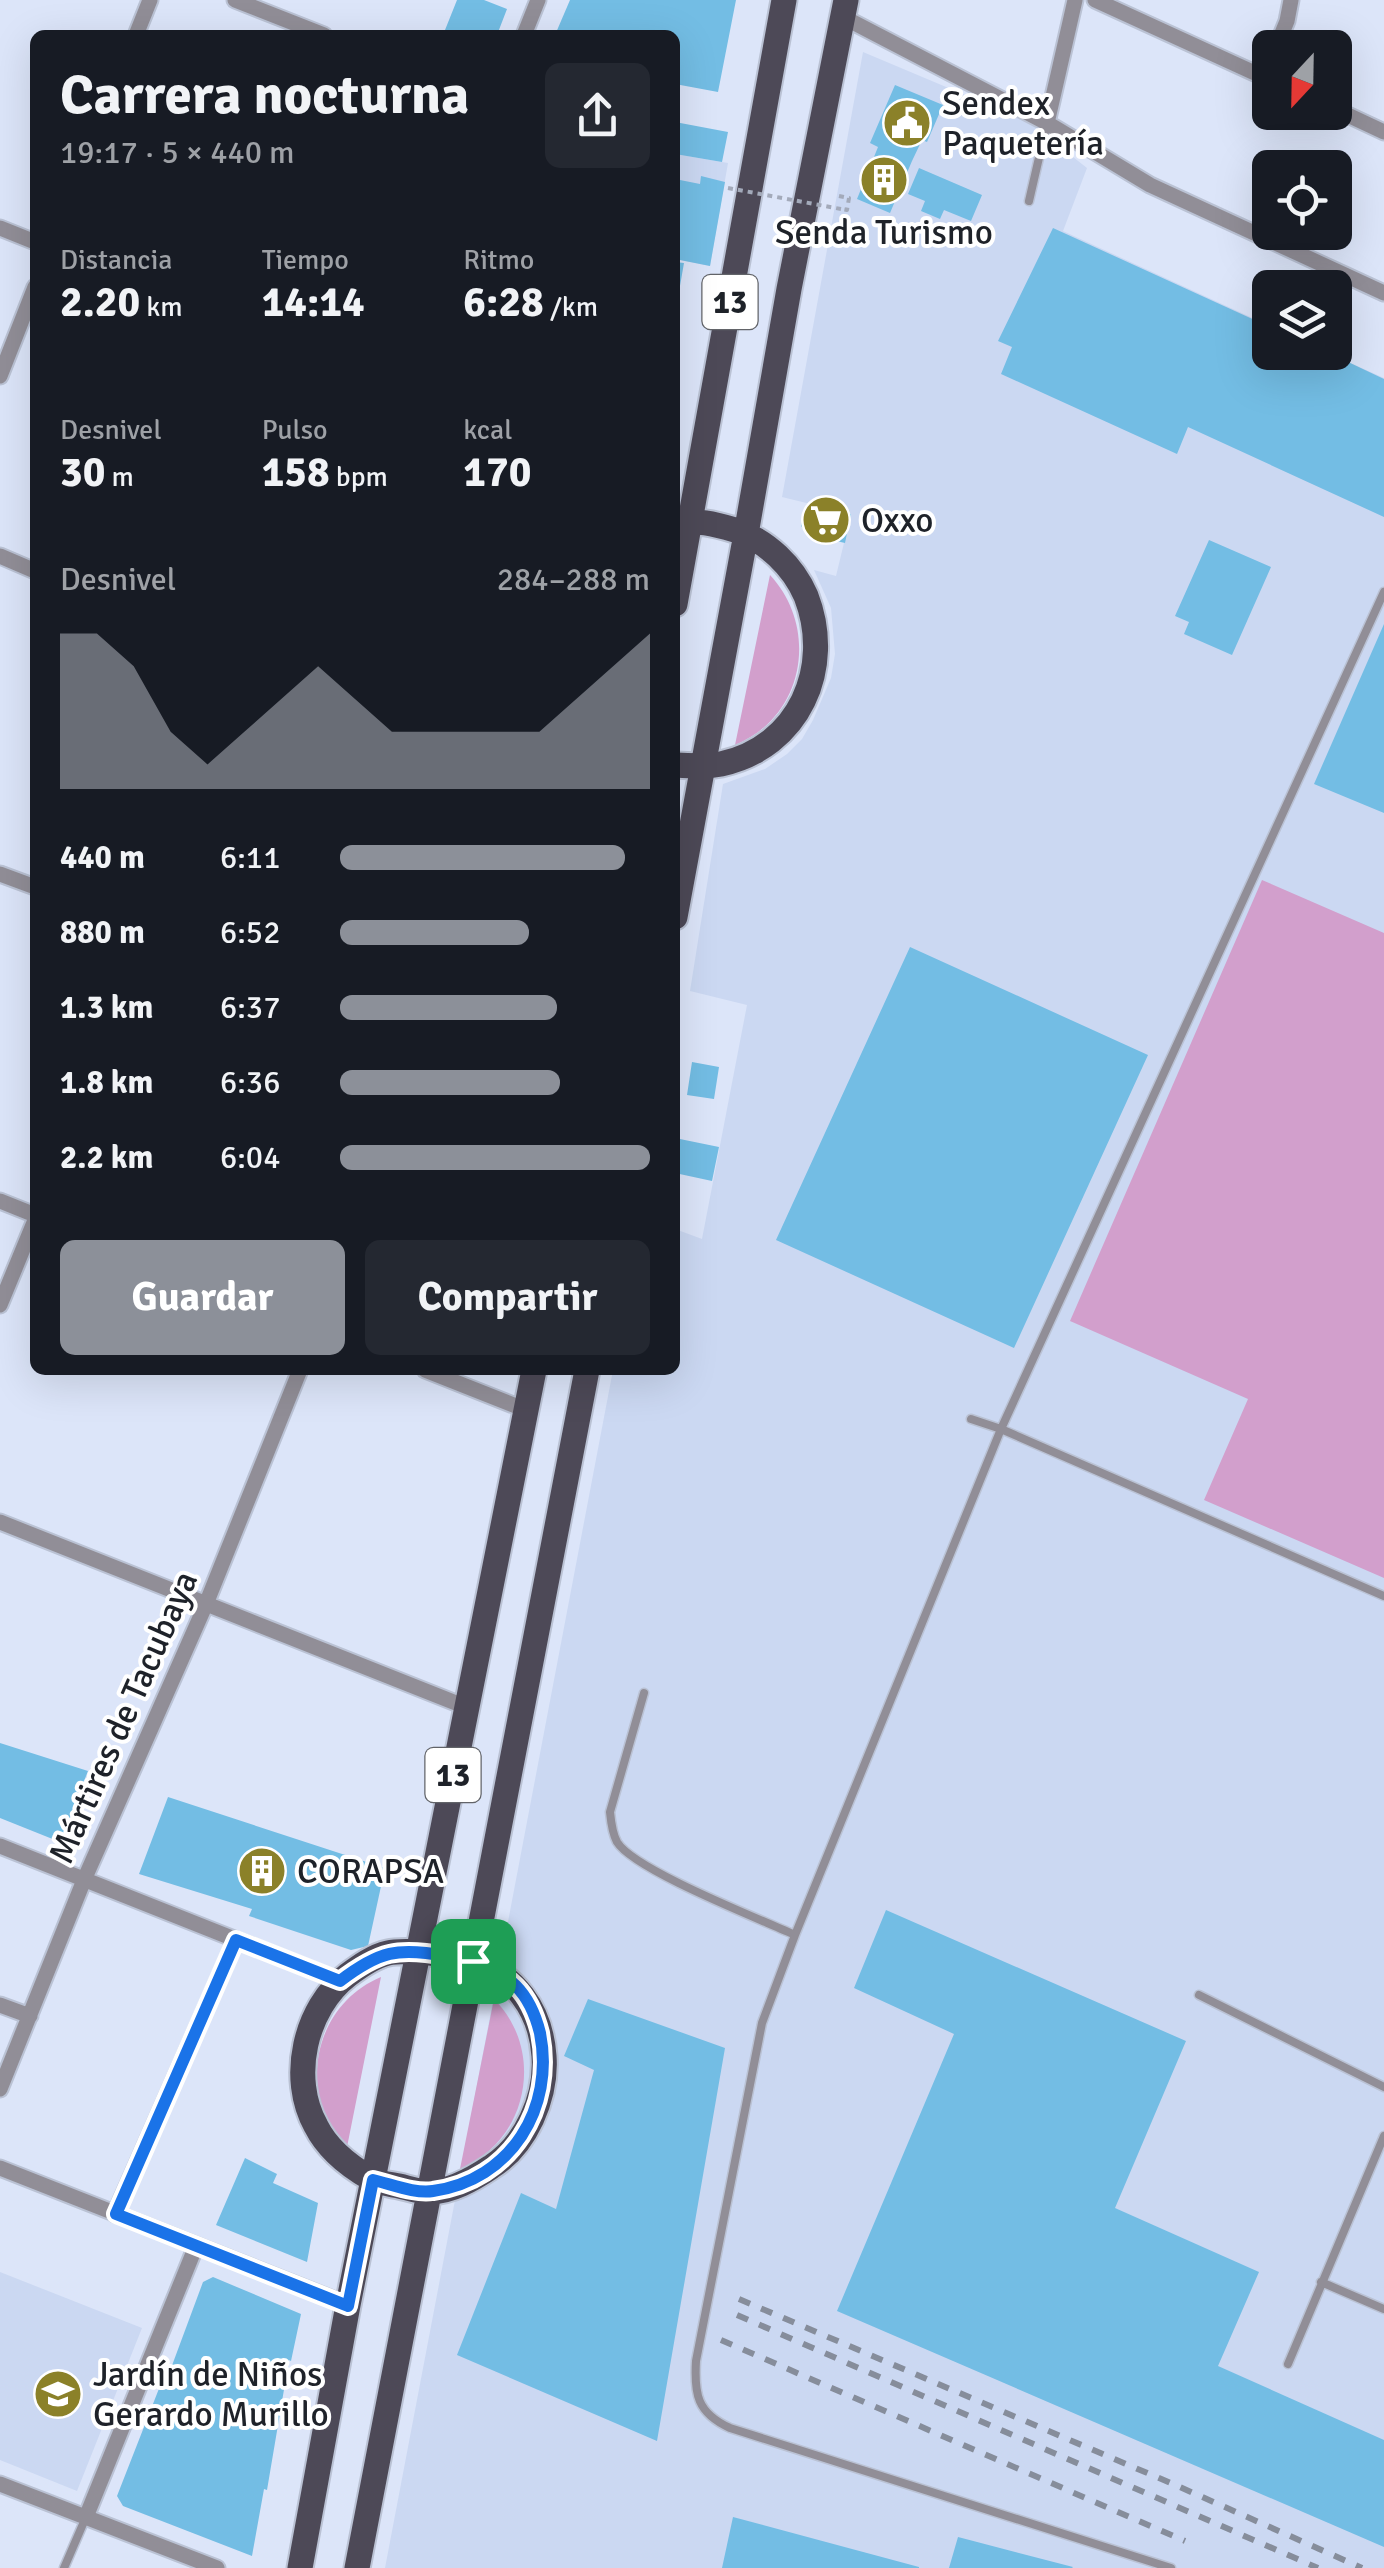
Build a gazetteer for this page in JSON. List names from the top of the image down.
{
  "streets": {
    "main road": ["13"],
    "street": ["Mártires de Tacubaya"]
  },
  "places": {
    "public building": ["Sendex Paquetería"],
    "building": ["Senda Turismo", "CORAPSA"],
    "supermarket": ["Oxxo"],
    "school or university": ["Jardín de Niños Gerardo Murillo"]
  },
  "north": "bottom",
  "page": {
    "heading": ["Carrera nocturna", "19:17 · 5 × 440 m"],
    "stats": [
      ["Distancia", "2.20 km"],
      ["Tiempo", "14:14"],
      ["Ritmo", "6:28 /km"],
      ["Desnivel", "30 m"],
      ["Pulso", "158 bpm"],
      ["kcal", "170"]
    ],
    "chart": ["Desnivel", "284–288 m"],
    "list": [
      {
        "name": "440 m",
        "note": "6:11"
      },
      {
        "name": "880 m",
        "note": "6:52"
      },
      {
        "name": "1.3 km",
        "note": "6:37"
      },
      {
        "name": "1.8 km",
        "note": "6:36"
      },
      {
        "name": "2.2 km",
        "note": "6:04"
      }
    ],
    "buttons": ["Guardar", "Compartir"]
  }
}
